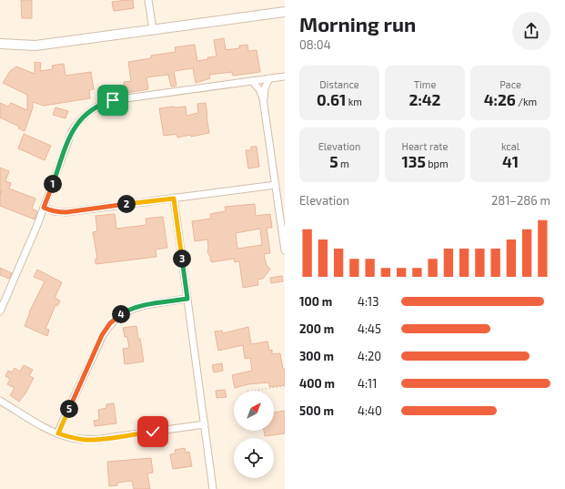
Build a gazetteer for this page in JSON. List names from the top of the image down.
{
  "north": "top right",
  "page": {
    "heading": ["Morning run", "08:04"],
    "stats": [
      ["Distance", "0.61 km"],
      ["Time", "2:42"],
      ["Pace", "4:26 /km"],
      ["Elevation", "5 m"],
      ["Heart rate", "135 bpm"],
      ["kcal", "41"]
    ],
    "pins": [
      "1",
      "2",
      "3",
      "4",
      "5"
    ],
    "chart": ["Elevation", "281–286 m"],
    "list": [
      {
        "name": "100 m",
        "note": "4:13"
      },
      {
        "name": "200 m",
        "note": "4:45"
      },
      {
        "name": "300 m",
        "note": "4:20"
      },
      {
        "name": "400 m",
        "note": "4:11"
      },
      {
        "name": "500 m",
        "note": "4:40"
      }
    ]
  }
}
